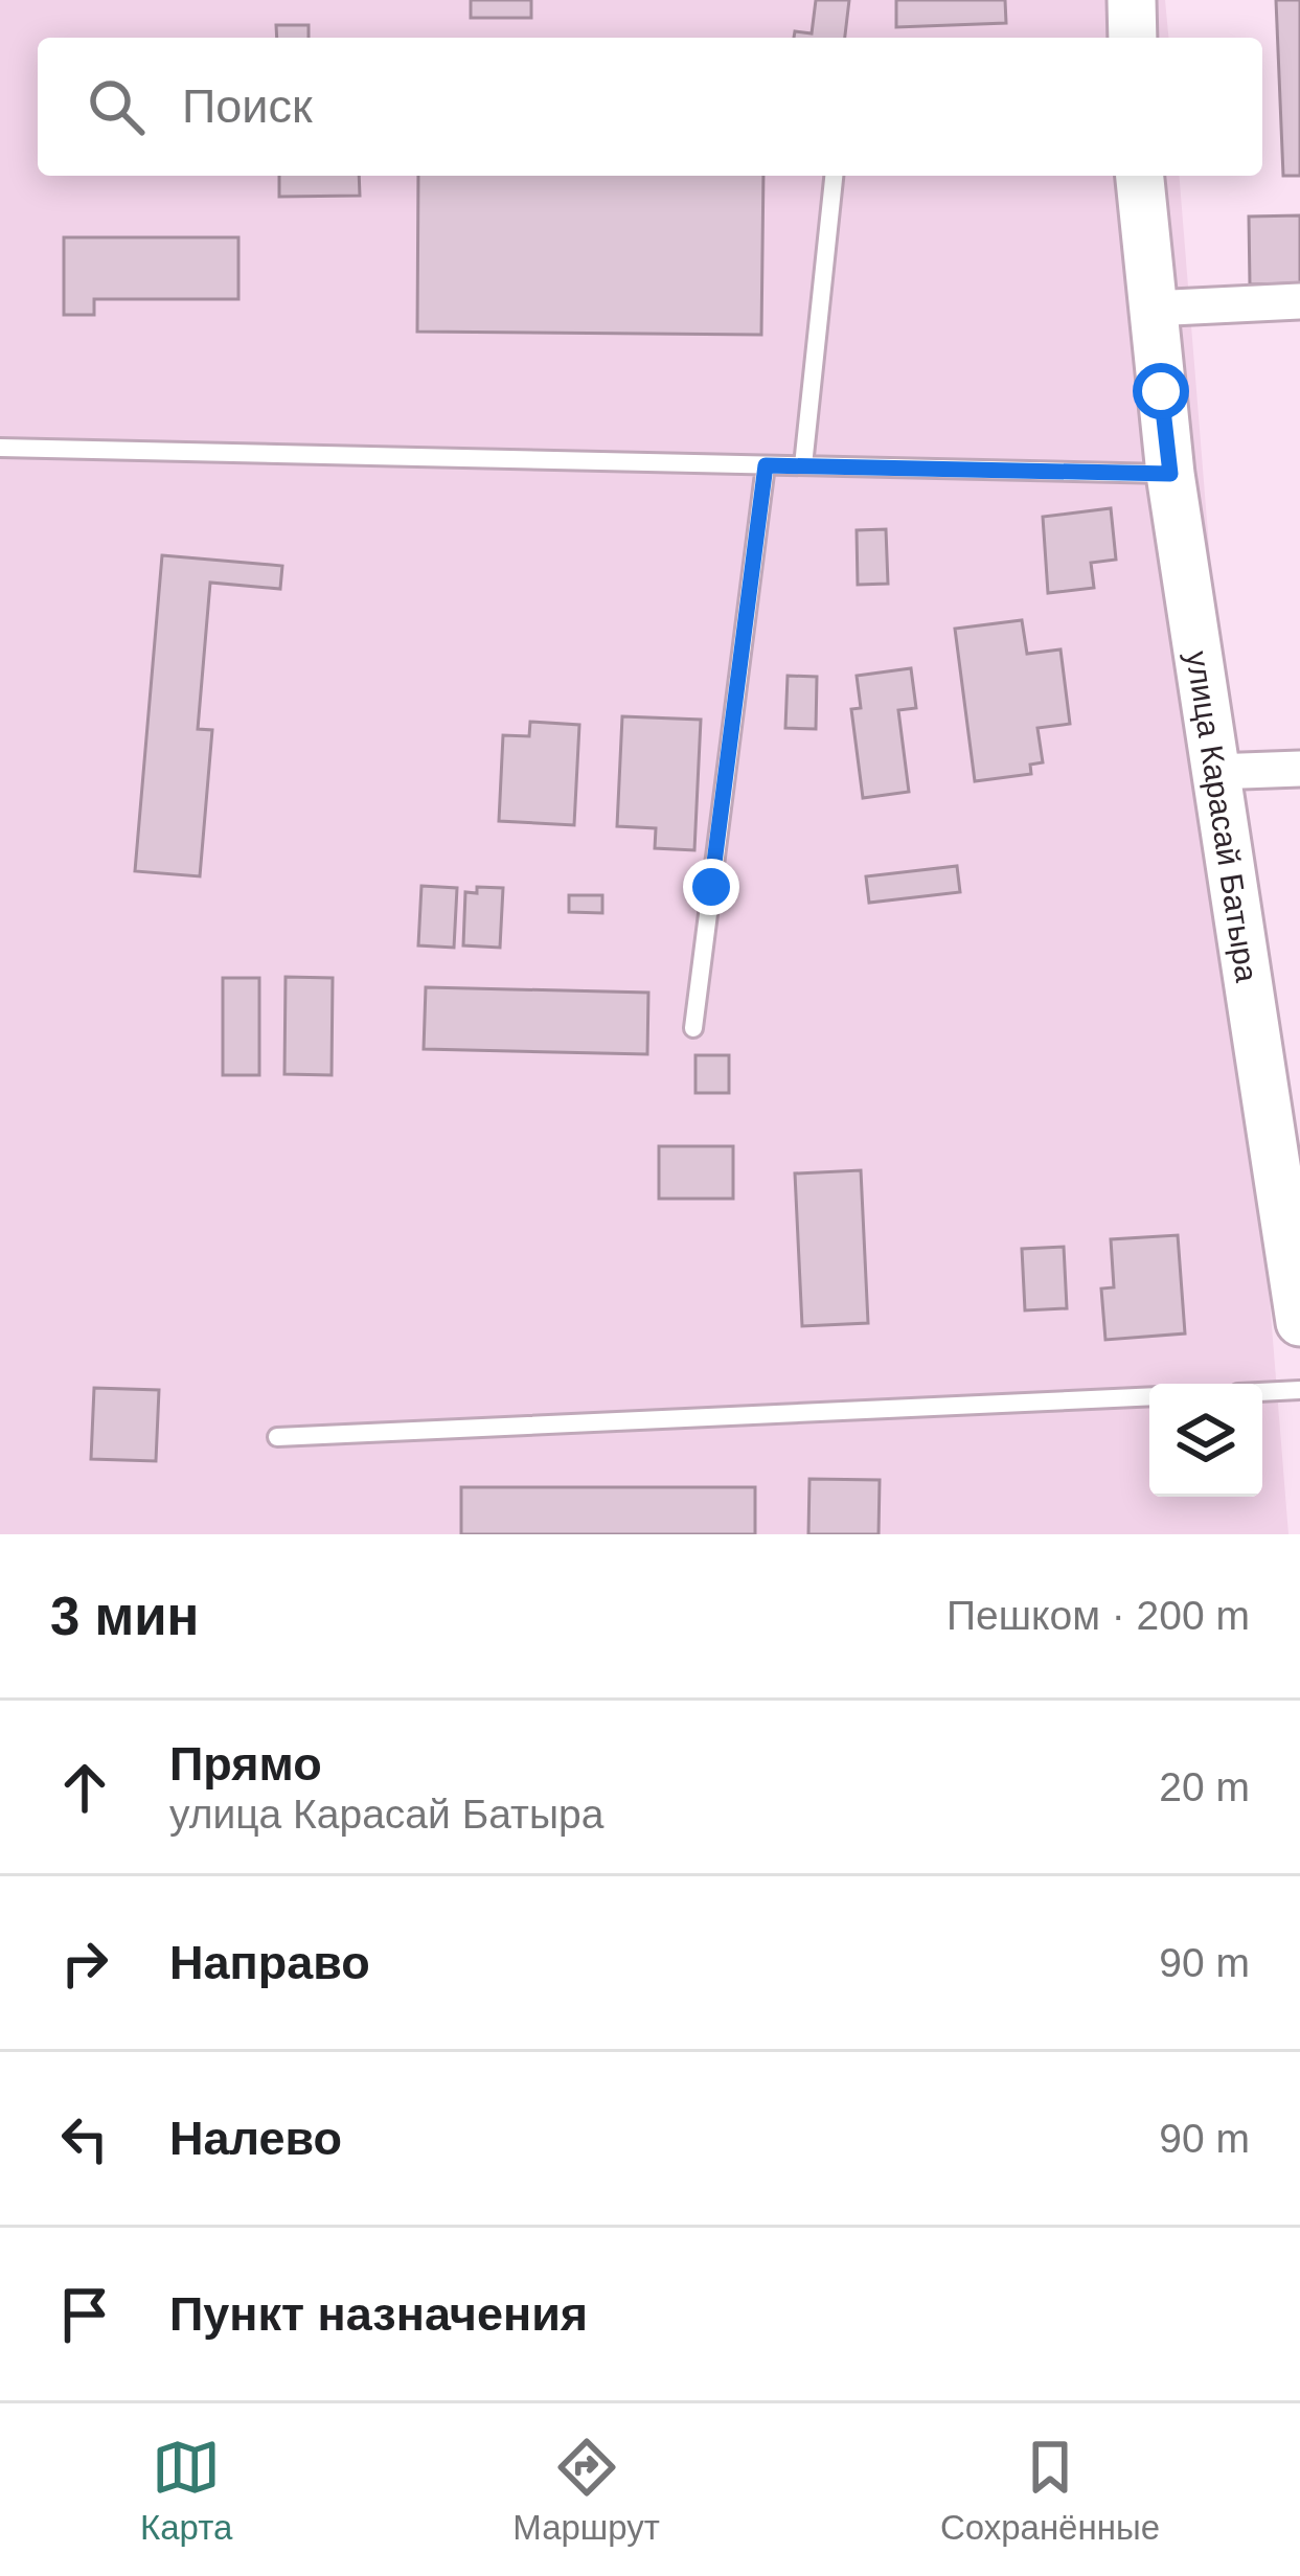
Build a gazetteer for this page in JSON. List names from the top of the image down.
{
  "streets": {
    "main road": ["улица Карасай Батыра"]
  },
  "page": {
    "search": "Поиск",
    "heading": ["3 мин", "Пешком · 200 m"],
    "list": [
      ["Прямо", "улица Карасай Батыра", "20 m"],
      ["Направо", "90 m"],
      ["Налево", "90 m"],
      "Пункт назначения"
    ],
    "nav": ["Карта", "Маршрут", "Сохранённые"]
  }
}
